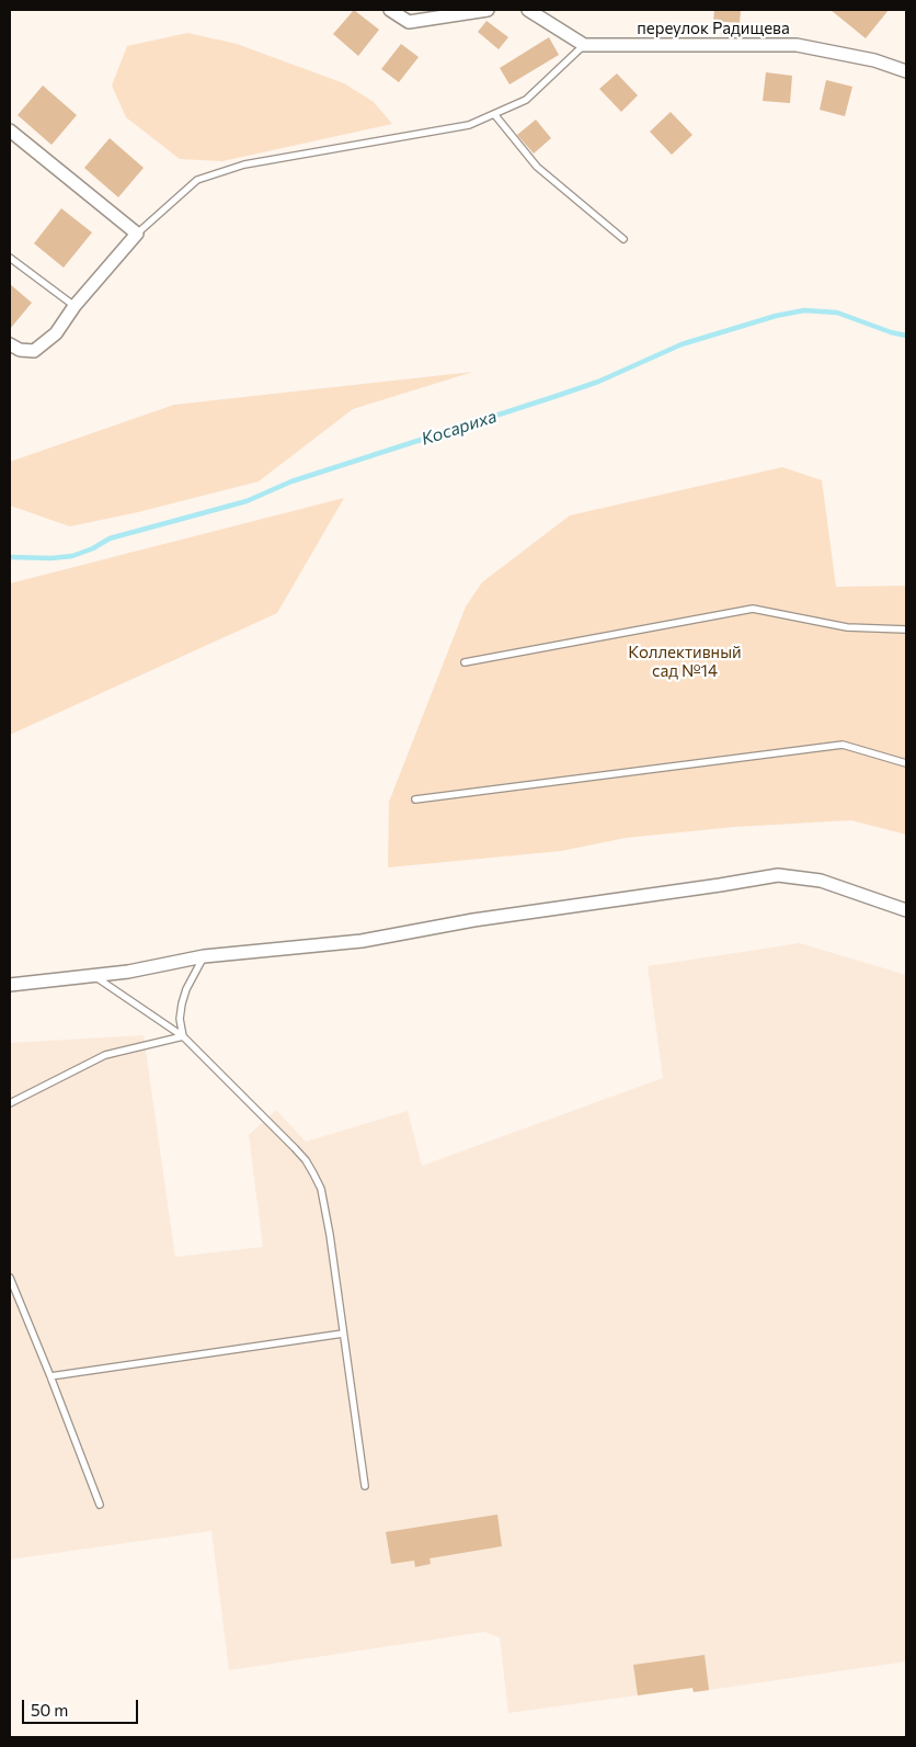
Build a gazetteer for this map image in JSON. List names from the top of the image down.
{
  "streets": {
    "street": ["переулок Радищева"]
  },
  "water": ["Косариха"],
  "parks": ["Коллективный сад №14"],
  "scale_bar": "50 m"
}
